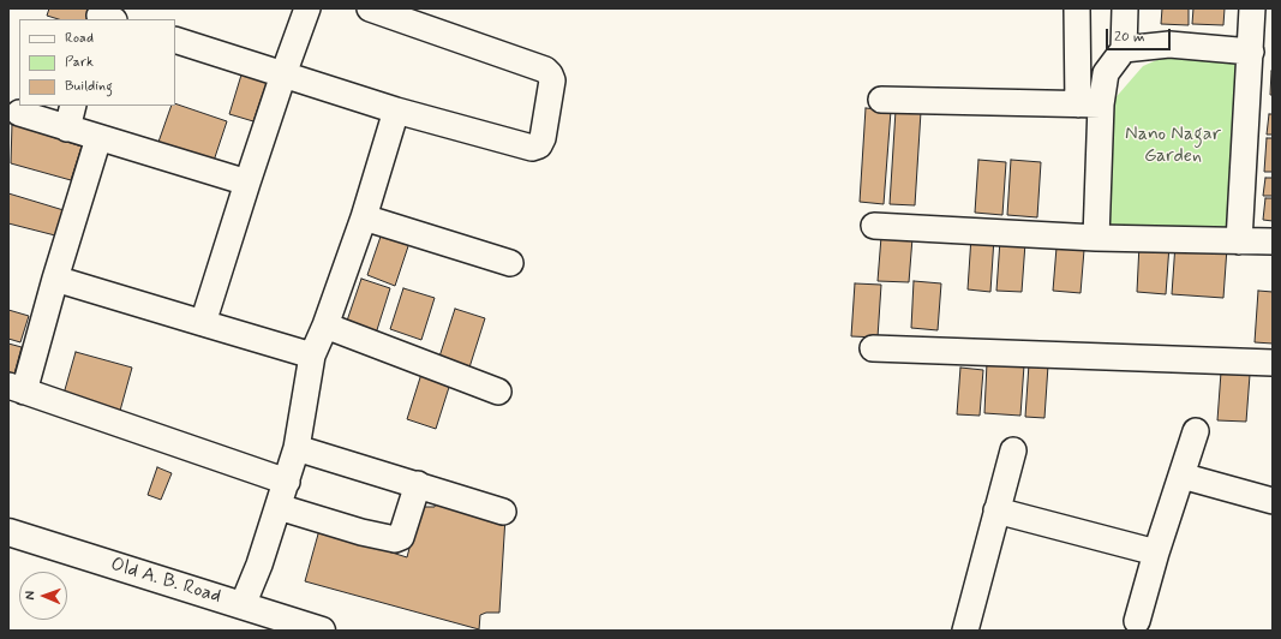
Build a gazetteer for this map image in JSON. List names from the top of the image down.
{
  "streets": {
    "main road": ["Old A. B. Road"]
  },
  "parks": ["Nano Nagar Garden"],
  "legend": ["Road", "Park", "Building"],
  "scale_bar": "20 m",
  "north": "left"
}
